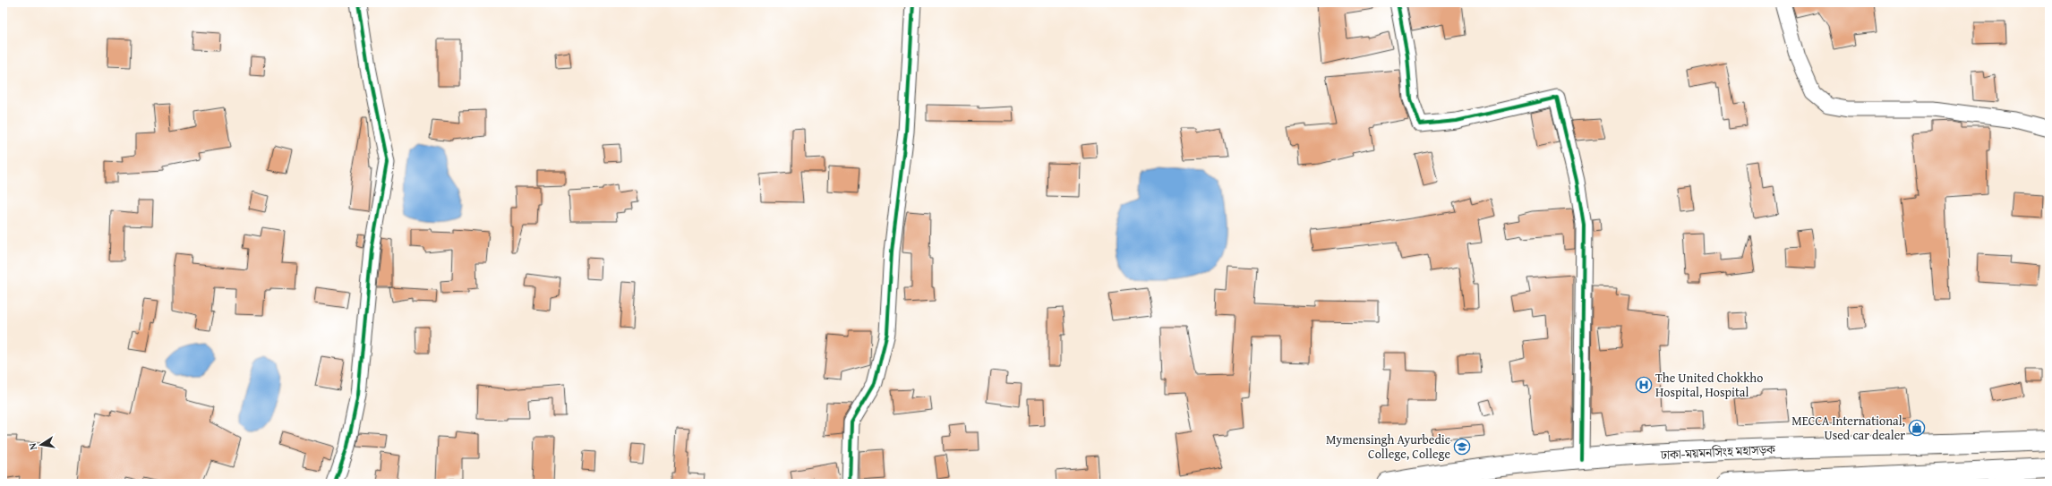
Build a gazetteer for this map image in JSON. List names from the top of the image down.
{
  "streets": {
    "main road": ["ঢাকা-ময়মনসিংহ মহাসড়ক"]
  },
  "places": {
    "hospital": ["The United Chokkho Hospital, Hospital"],
    "shop": ["MECCA International, Used car dealer"],
    "school or university": ["Mymensingh Ayurbedic College, College"]
  },
  "north": "left"
}
